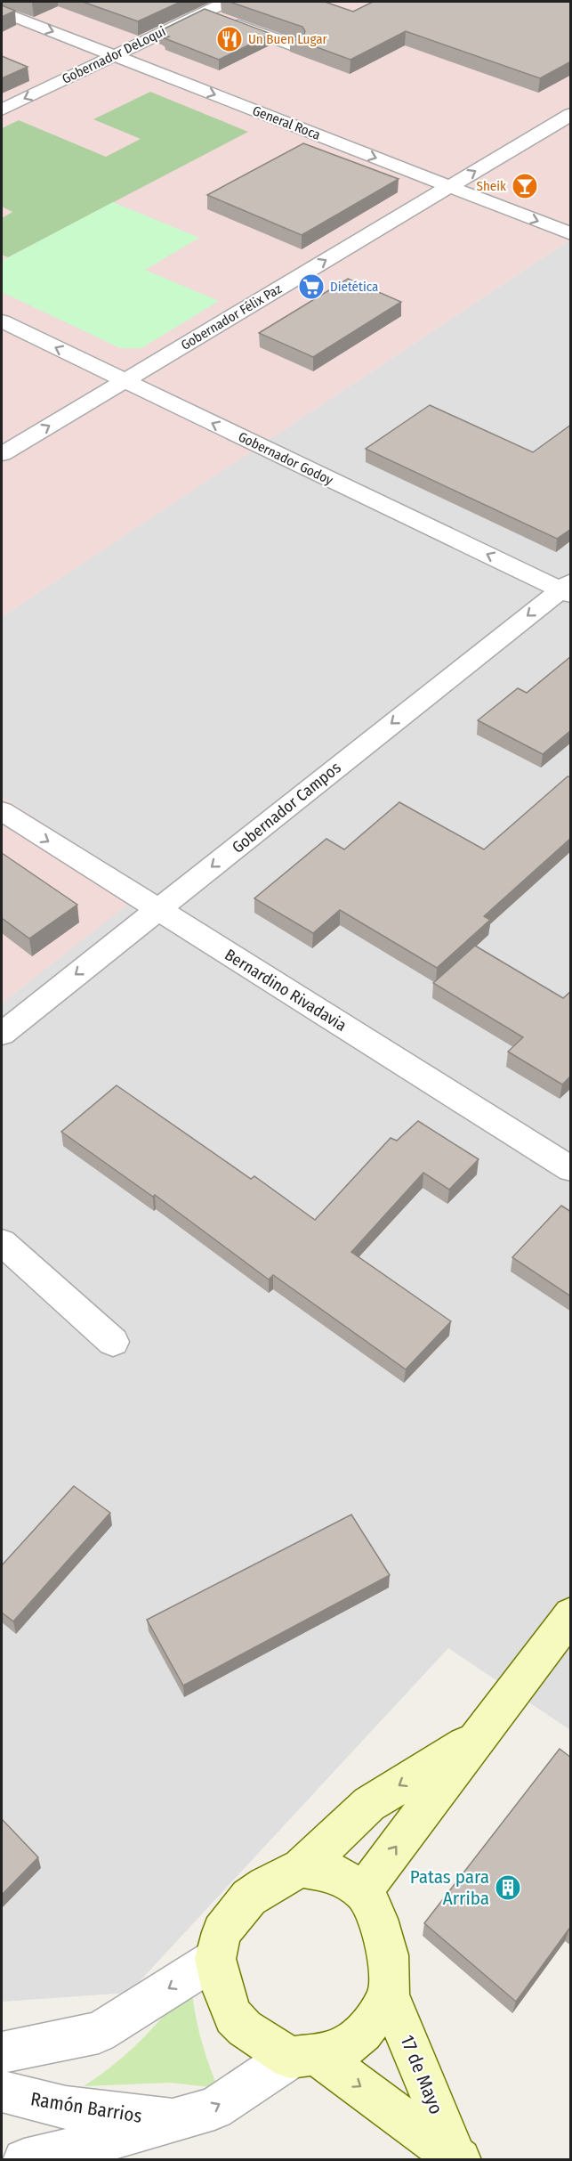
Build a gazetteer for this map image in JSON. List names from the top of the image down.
{
  "streets": {
    "main road": ["17 de Mayo"],
    "street": [
      "Gobernador DeLoqui",
      "General Roca",
      "Gobernador Félix Paz",
      "Gobernador Godoy",
      "Gobernador Campos",
      "Bernardino Rivadavia",
      "Ramón Barrios"
    ]
  },
  "crossings": [
    ["Gobernador DeLoqui", "General Roca"],
    ["General Roca", "Gobernador Félix Paz"],
    ["Gobernador Félix Paz", "Gobernador Godoy"],
    ["Gobernador Godoy", "Gobernador Campos"],
    ["Gobernador Campos", "Bernardino Rivadavia"],
    ["17 de Mayo", "Ramón Barrios"]
  ],
  "one_way": [
    "Gobernador DeLoqui",
    "General Roca",
    "Gobernador Félix Paz",
    "Gobernador Godoy",
    "Gobernador Campos",
    "17 de Mayo"
  ],
  "places": {
    "restaurant": ["Un Buen Lugar"],
    "bar": ["Sheik"],
    "supermarket": ["Dietética"],
    "building": ["Patas para Arriba"]
  }
}
